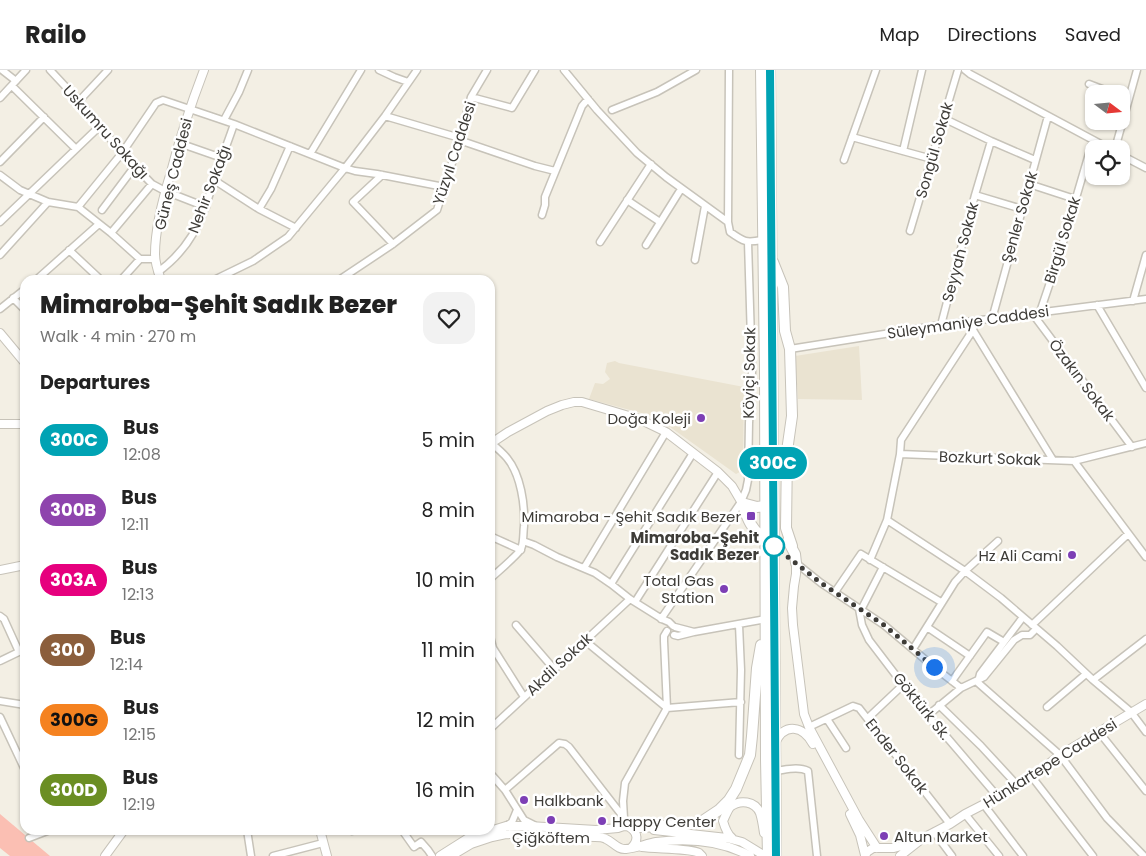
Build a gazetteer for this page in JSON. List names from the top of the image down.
{
  "streets": {
    "main road": ["Güneş Caddesi", "Hünkartepe Caddesi"],
    "street": [
      "Uskumru Sokağı",
      "Songül Sokak",
      "Yüzyıl Caddesi",
      "Nehir Sokağı",
      "Şenler Sokak",
      "Birgül Sokak",
      "Seyyah Sokak",
      "Süleymaniye Caddesi",
      "Köyiçi Sokak",
      "Özakın Sokak",
      "Bozkurt Sokak",
      "Akdil Sokak",
      "Göktürk Sk.",
      "Ender Sokak"
    ]
  },
  "crossings": [
    ["Uskumru Sokağı", "Güneş Caddesi"],
    ["Uskumru Sokağı", "Nehir Sokağı"],
    ["Şenler Sokak", "Seyyah Sokak"],
    ["Şenler Sokak", "Süleymaniye Caddesi"],
    ["Birgül Sokak", "Süleymaniye Caddesi"],
    ["Seyyah Sokak", "Süleymaniye Caddesi"],
    ["Süleymaniye Caddesi", "Özakın Sokak"],
    ["Özakın Sokak", "Bozkurt Sokak"],
    ["Göktürk Sk.", "Hünkartepe Caddesi"],
    ["Ender Sokak", "Hünkartepe Caddesi"]
  ],
  "places": {
    "other": [
      "Doğa Koleji",
      "Mimaroba-Şehit Sadık Bezer",
      "Hz Ali Cami",
      "Total Gas Station",
      "Halkbank",
      "Çiğköftem",
      "Happy Center",
      "Altun Market"
    ],
    "transit": ["Mimaroba - Şehit Sadık Bezer"]
  },
  "lines": ["bus line 300C"],
  "north": "right",
  "page": {
    "header": "Railo",
    "nav": ["Map", "Directions", "Saved"],
    "on_map": "300C",
    "heading": [
      ["Mimaroba-Şehit Sadık Bezer", "Walk · 4 min · 270 m"],
      "Departures"
    ],
    "list": [
      {
        "mark": "300C",
        "name": "Bus",
        "note": "12:08",
        "value": "5 min"
      },
      {
        "mark": "300B",
        "name": "Bus",
        "note": "12:11",
        "value": "8 min"
      },
      {
        "mark": "303A",
        "name": "Bus",
        "note": "12:13",
        "value": "10 min"
      },
      {
        "mark": "300",
        "name": "Bus",
        "note": "12:14",
        "value": "11 min"
      },
      {
        "mark": "300G",
        "name": "Bus",
        "note": "12:15",
        "value": "12 min"
      },
      {
        "mark": "300D",
        "name": "Bus",
        "note": "12:19",
        "value": "16 min"
      }
    ]
  }
}
